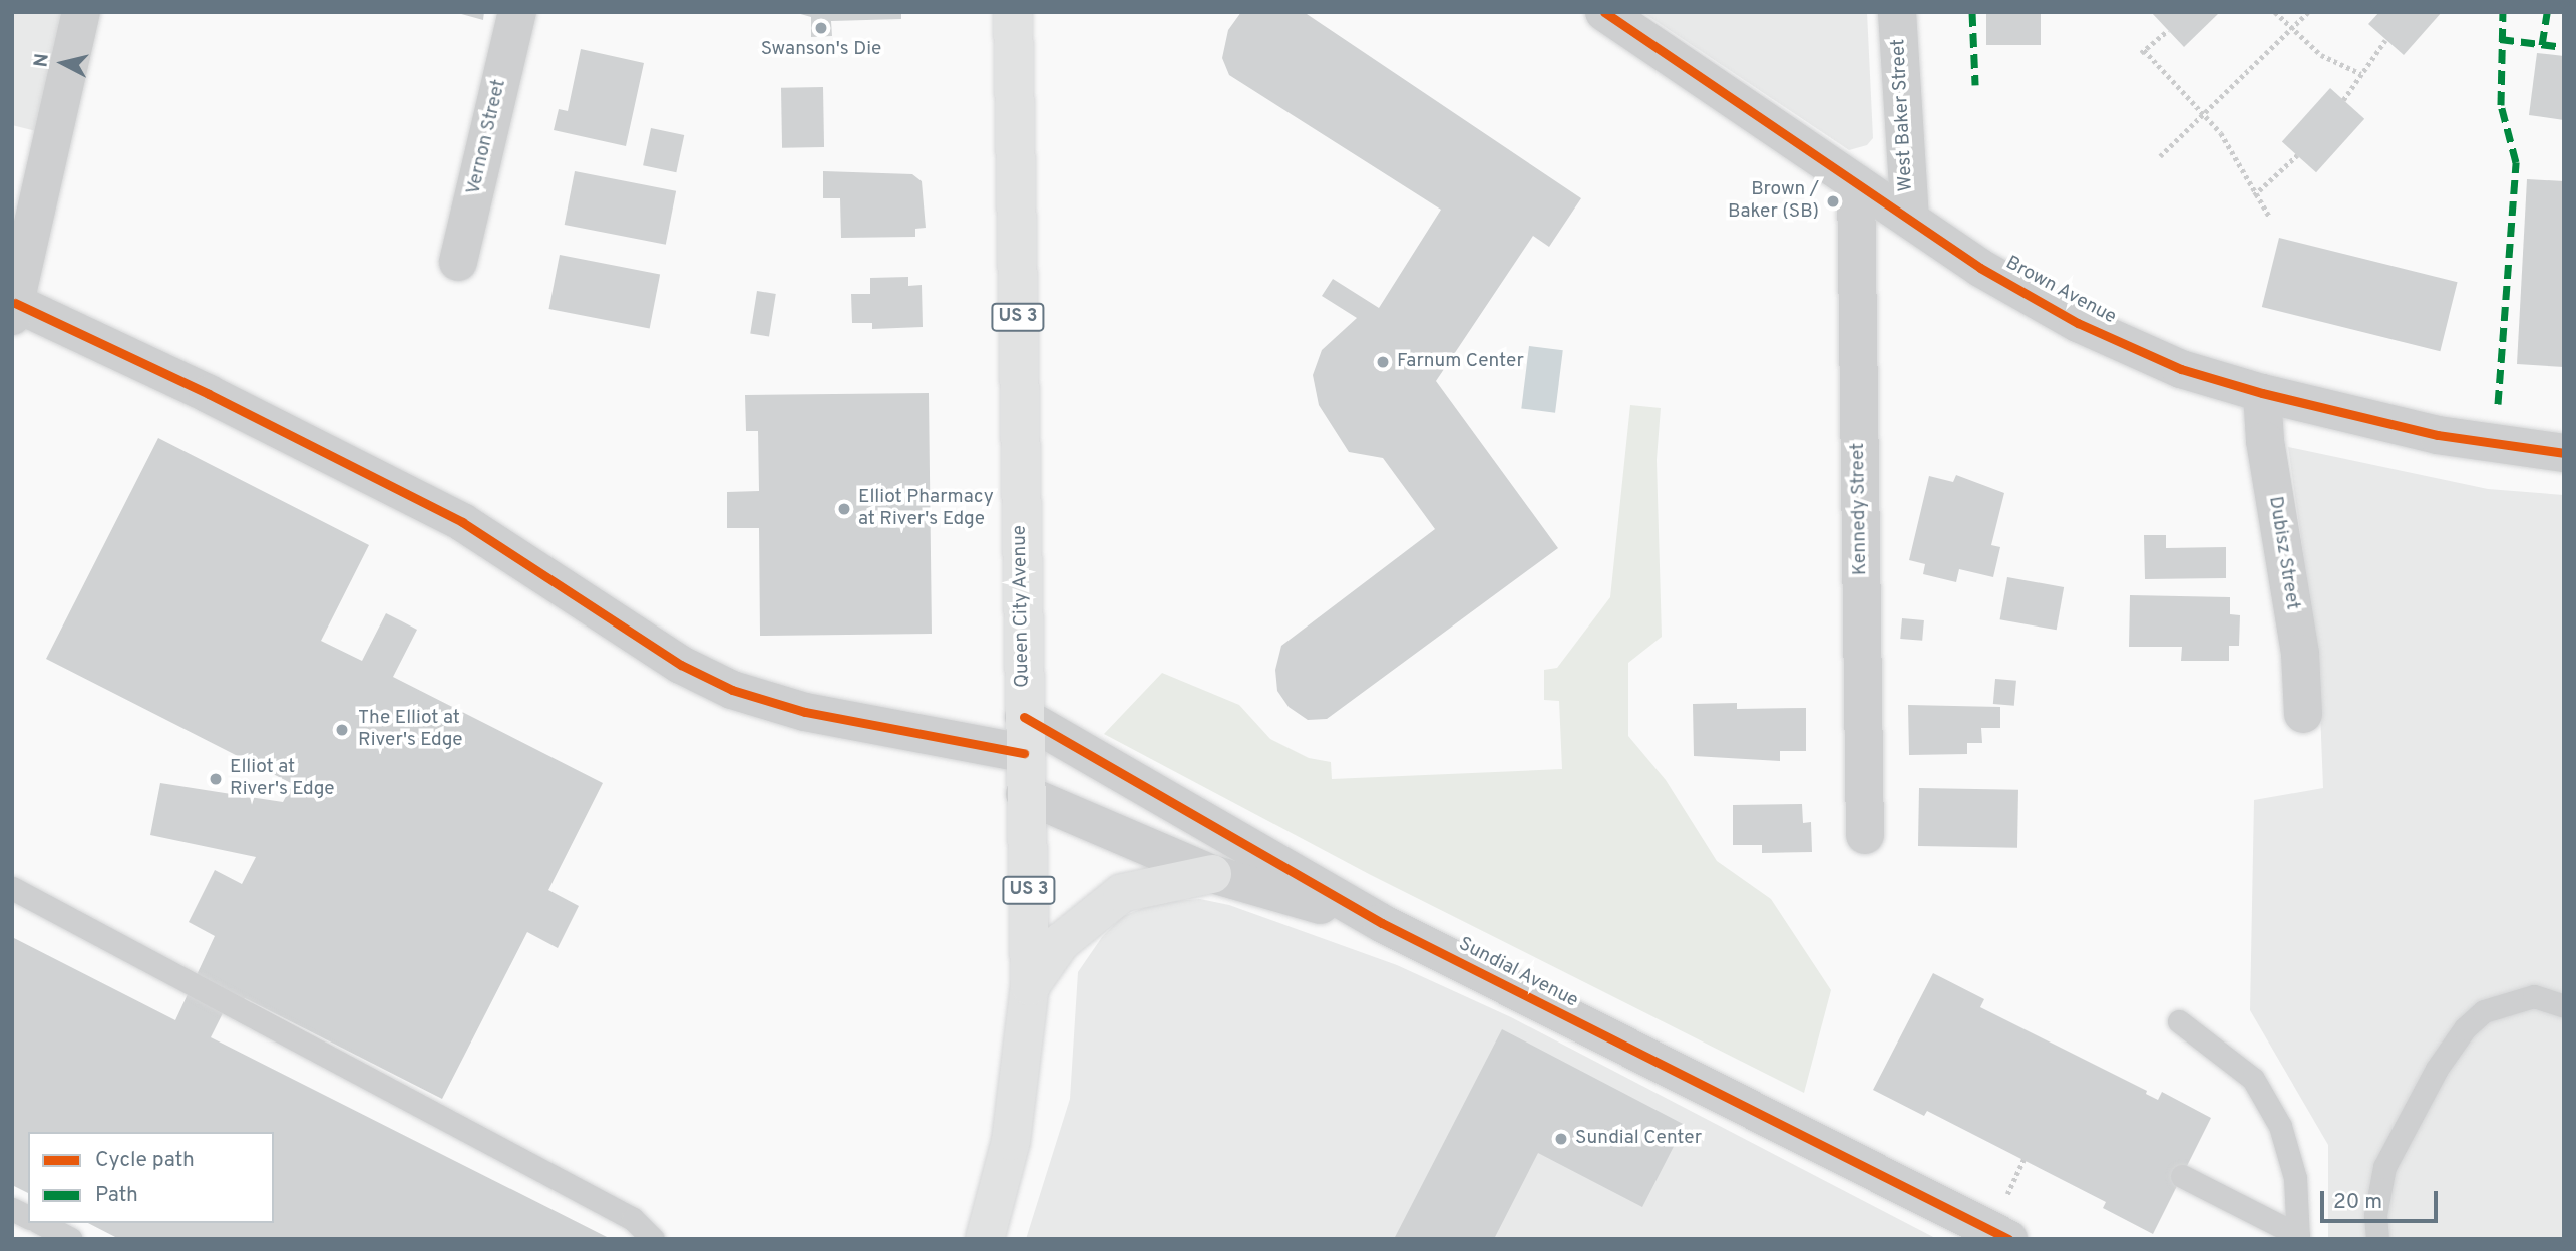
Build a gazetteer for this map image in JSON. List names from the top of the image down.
{
  "streets": {
    "main road": ["US 3", "Queen City Avenue"],
    "street": [
      "West Baker Street",
      "Vernon Street",
      "Brown Avenue",
      "Kennedy Street",
      "Dubisz Street",
      "Sundial Avenue"
    ]
  },
  "crossings": [
    ["West Baker Street", "Brown Avenue"],
    ["Brown Avenue", "Kennedy Street"],
    ["Brown Avenue", "Dubisz Street"],
    ["Queen City Avenue", "Sundial Avenue"]
  ],
  "places": [
    "Swanson's Die",
    "Brown / Baker (SB)",
    "Farnum Center",
    "Elliot Pharmacy at River's Edge",
    "The Elliot at River's Edge",
    "Elliot at River's Edge",
    "Sundial Center"
  ],
  "legend": ["Cycle path", "Path"],
  "scale_bar": "20 m",
  "north": "left"
}
